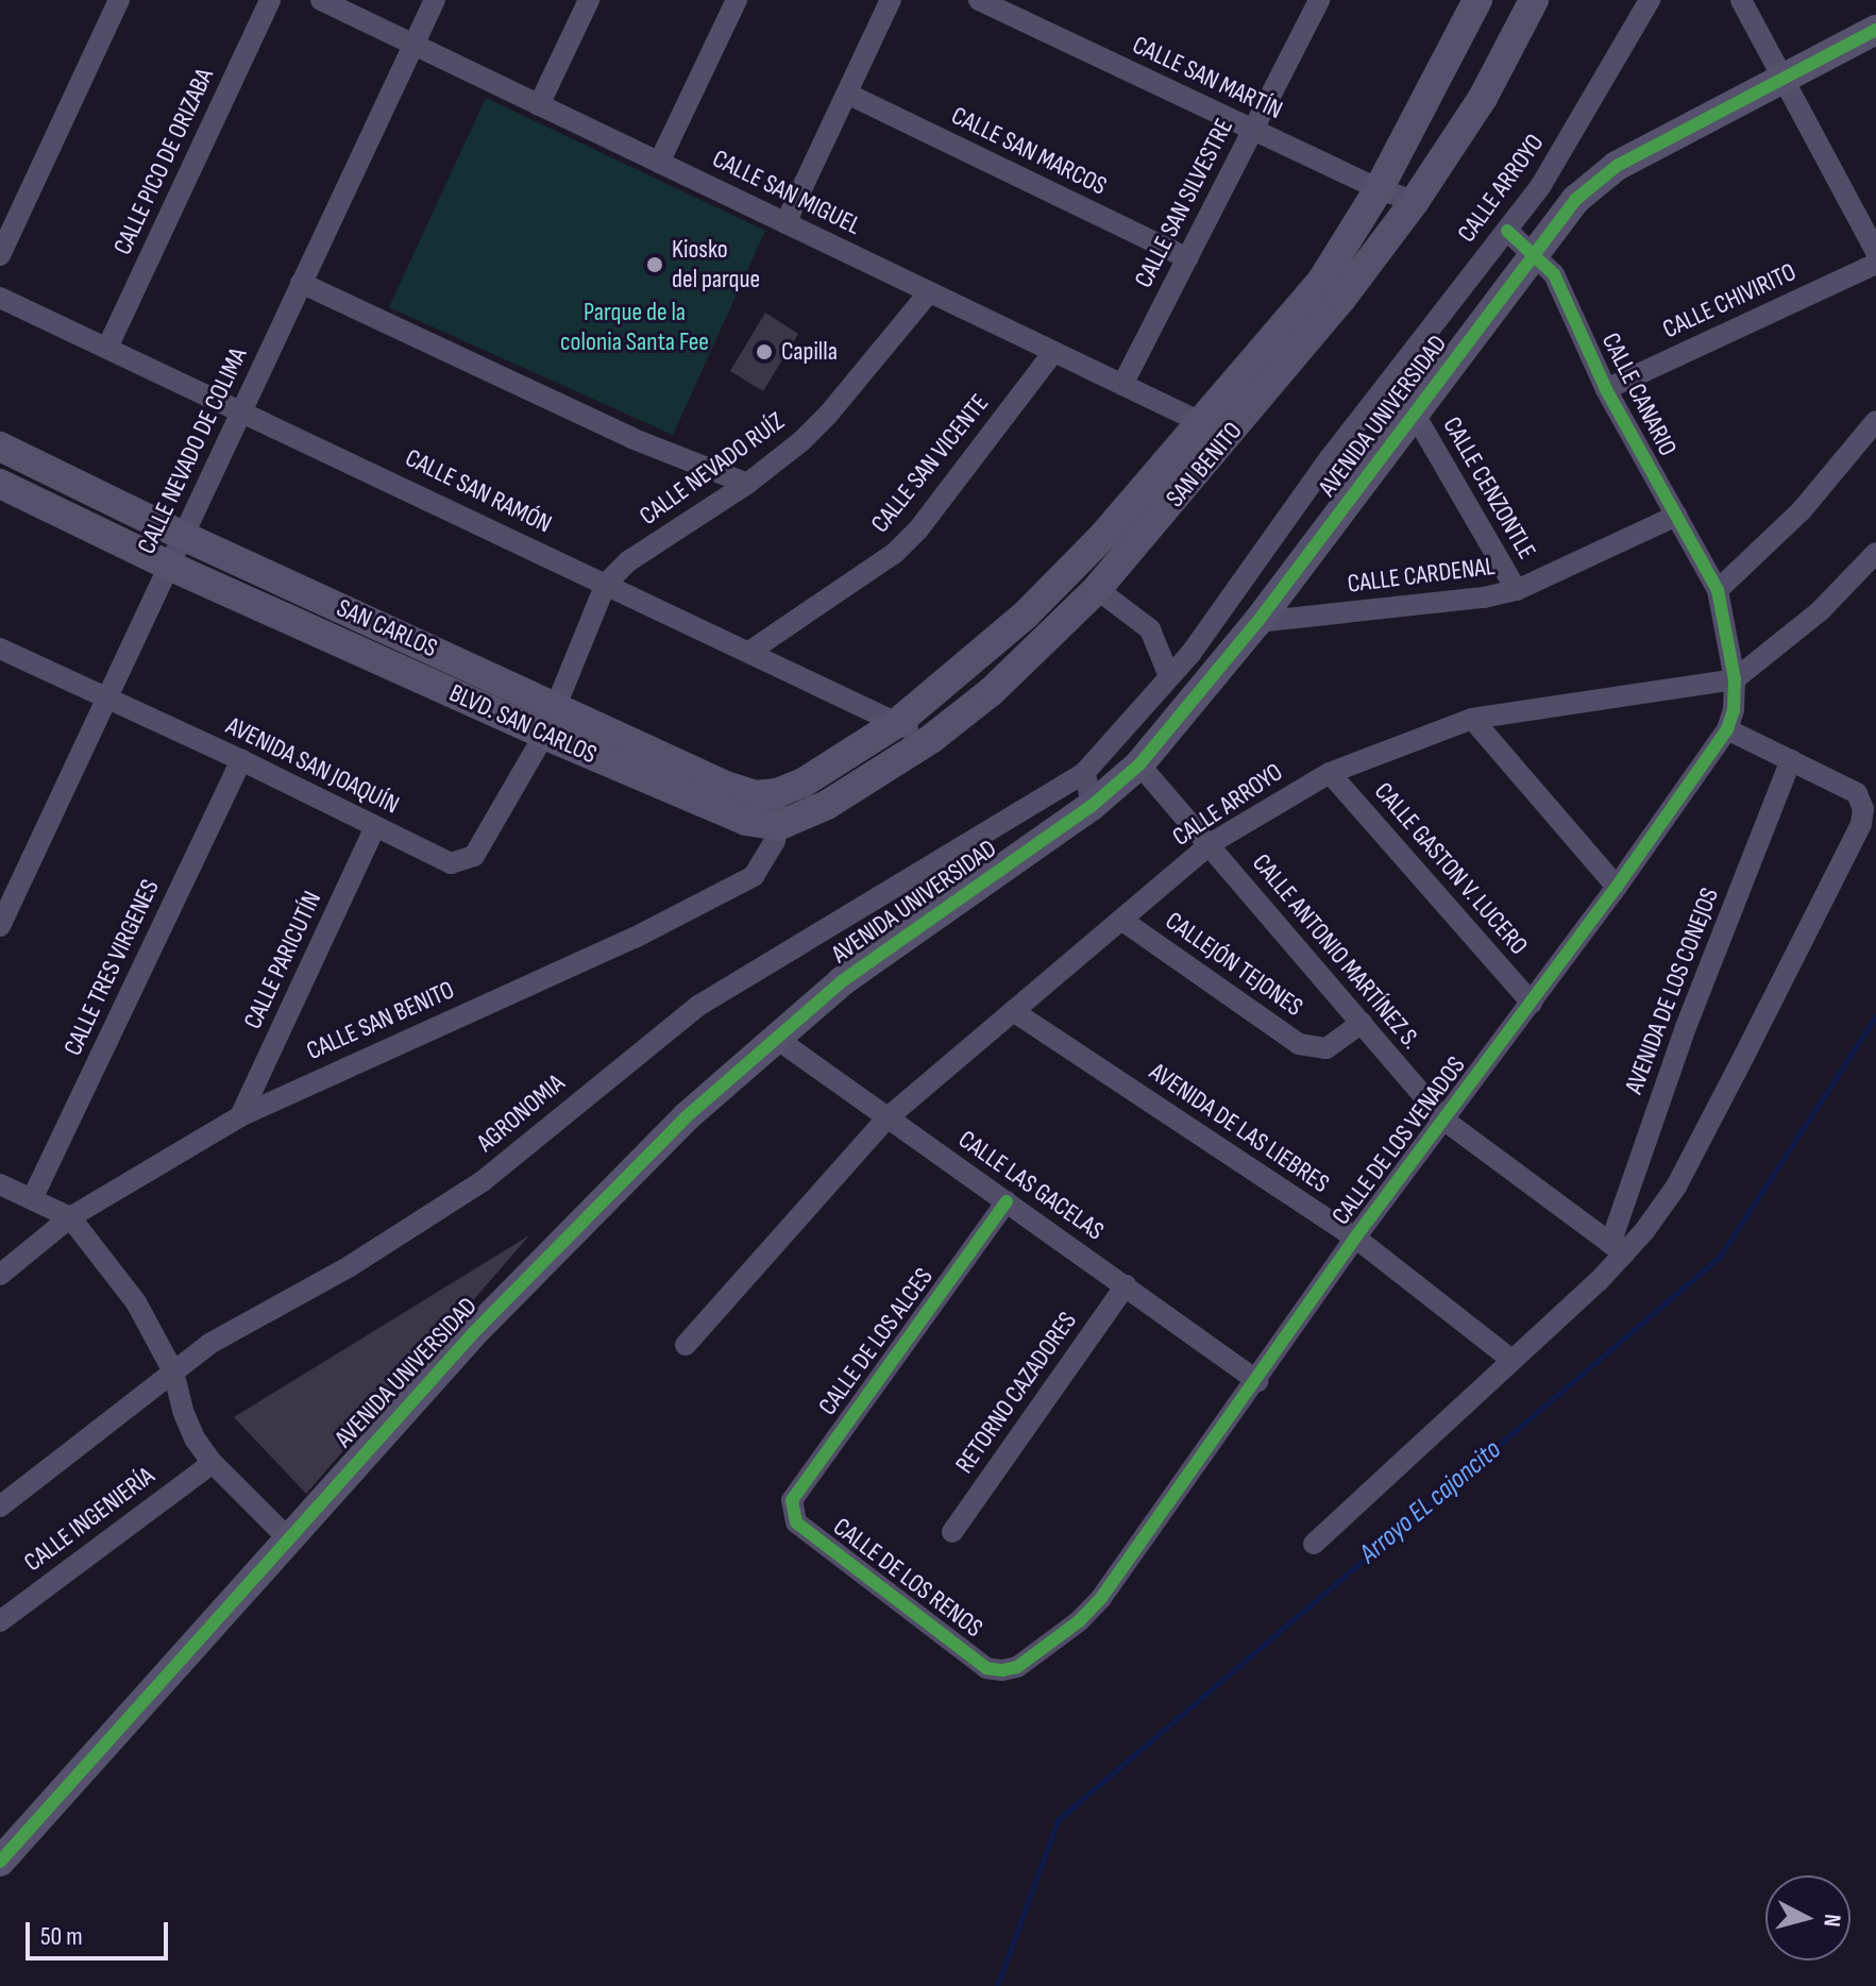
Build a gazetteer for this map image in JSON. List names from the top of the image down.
{
  "streets": {
    "main road": [
      "AVENIDA UNIVERSIDAD",
      "SAN BENITO",
      "SAN CARLOS",
      "BLVD. SAN CARLOS"
    ],
    "street": [
      "CALLE SAN MARTÍN",
      "CALLE SAN MARCOS",
      "CALLE PICO DE ORIZABA",
      "CALLE ARROYO",
      "CALLE SAN MIGUEL",
      "CALLE SAN SILVESTRE",
      "CALLE CHIVIRITO",
      "CALLE CANARIO",
      "CALLE NEVADO DE COLIMA",
      "CALLE SAN VICENTE",
      "CALLE NEVADO RUÍZ",
      "CALLE CENZONTLE",
      "CALLE SAN RAMÓN",
      "CALLE CARDENAL",
      "AVENIDA SAN JOAQUÍN",
      "CALLE GASTON V. LUCERO",
      "CALLE ANTONIO MARTÍNEZ S.",
      "CALLE PARICUTÍN",
      "CALLEJÓN TEJONES",
      "CALLE TRES VIRGENES",
      "AVENIDA DE LOS CONEJOS",
      "CALLE SAN BENITO",
      "AGRONOMIA",
      "AVENIDA DE LAS LIEBRES",
      "CALLE DE LOS VENADOS",
      "CALLE LAS GACELAS",
      "CALLE DE LOS ALCES",
      "RETORNO CAZADORES",
      "CALLE INGENIERÍA",
      "CALLE DE LOS RENOS"
    ]
  },
  "crossings": [
    ["CALLE SAN MARTÍN", "CALLE SAN SILVESTRE"],
    ["CALLE SAN MARTÍN", "SAN BENITO"],
    ["CALLE SAN MARCOS", "CALLE SAN SILVESTRE"],
    ["CALLE PICO DE ORIZABA", "CALLE SAN RAMÓN"],
    ["CALLE ARROYO", "CALLE CANARIO"],
    ["CALLE ARROYO", "CALLE GASTON V. LUCERO"],
    ["CALLE ARROYO", "CALLE ANTONIO MARTÍNEZ S."],
    ["CALLE ARROYO", "CALLEJÓN TEJONES"],
    ["CALLE ARROYO", "AGRONOMIA"],
    ["CALLE ARROYO", "AVENIDA DE LAS LIEBRES"],
    ["CALLE ARROYO", "CALLE DE LOS VENADOS"],
    ["CALLE ARROYO", "CALLE LAS GACELAS"],
    ["CALLE SAN MIGUEL", "CALLE SAN SILVESTRE"],
    ["CALLE SAN MIGUEL", "CALLE NEVADO DE COLIMA"],
    ["CALLE SAN MIGUEL", "CALLE SAN VICENTE"],
    ["CALLE SAN MIGUEL", "SAN BENITO"],
    ["CALLE SAN MIGUEL", "CALLE NEVADO RUÍZ"],
    ["CALLE CHIVIRITO", "CALLE CANARIO"],
    ["CALLE CANARIO", "AVENIDA UNIVERSIDAD"],
    ["CALLE CANARIO", "CALLE CARDENAL"],
    ["CALLE CANARIO", "CALLE DE LOS VENADOS"],
    ["AVENIDA UNIVERSIDAD", "CALLE CENZONTLE"],
    ["AVENIDA UNIVERSIDAD", "CALLE CARDENAL"],
    ["AVENIDA UNIVERSIDAD", "CALLE ANTONIO MARTÍNEZ S."],
    ["AVENIDA UNIVERSIDAD", "CALLE LAS GACELAS"],
    ["CALLE NEVADO DE COLIMA", "CALLE SAN RAMÓN"],
    ["CALLE NEVADO DE COLIMA", "SAN CARLOS"],
    ["CALLE NEVADO DE COLIMA", "BLVD. SAN CARLOS"],
    ["CALLE NEVADO DE COLIMA", "AVENIDA SAN JOAQUÍN"],
    ["CALLE SAN VICENTE", "CALLE SAN RAMÓN"],
    ["SAN BENITO", "CALLE SAN RAMÓN"],
    ["SAN BENITO", "SAN CARLOS"],
    ["SAN BENITO", "BLVD. SAN CARLOS"],
    ["SAN BENITO", "CALLE SAN BENITO"],
    ["CALLE NEVADO RUÍZ", "CALLE SAN RAMÓN"],
    ["CALLE NEVADO RUÍZ", "SAN CARLOS"],
    ["CALLE CENZONTLE", "CALLE CARDENAL"],
    ["BLVD. SAN CARLOS", "AVENIDA SAN JOAQUÍN"],
    ["BLVD. SAN CARLOS", "CALLE SAN BENITO"],
    ["AVENIDA SAN JOAQUÍN", "CALLE PARICUTÍN"],
    ["AVENIDA SAN JOAQUÍN", "CALLE TRES VIRGENES"],
    ["CALLE GASTON V. LUCERO", "CALLE DE LOS VENADOS"],
    ["CALLE ANTONIO MARTÍNEZ S.", "CALLEJÓN TEJONES"],
    ["CALLE ANTONIO MARTÍNEZ S.", "AVENIDA DE LOS CONEJOS"],
    ["CALLE ANTONIO MARTÍNEZ S.", "CALLE DE LOS VENADOS"],
    ["CALLE PARICUTÍN", "CALLE SAN BENITO"],
    ["AVENIDA DE LOS CONEJOS", "AVENIDA DE LAS LIEBRES"],
    ["AVENIDA DE LAS LIEBRES", "CALLE DE LOS VENADOS"],
    ["CALLE DE LOS VENADOS", "CALLE LAS GACELAS"],
    ["CALLE DE LOS VENADOS", "CALLE DE LOS RENOS"],
    ["CALLE LAS GACELAS", "CALLE DE LOS ALCES"],
    ["CALLE LAS GACELAS", "RETORNO CAZADORES"],
    ["CALLE DE LOS ALCES", "CALLE DE LOS RENOS"]
  ],
  "water": ["Arroyo EL cajoncito"],
  "parks": ["Parque de la colonia Santa Fee"],
  "places": ["Kiosko del parque", "Capilla"],
  "scale_bar": "50 m",
  "north": "right"
}
